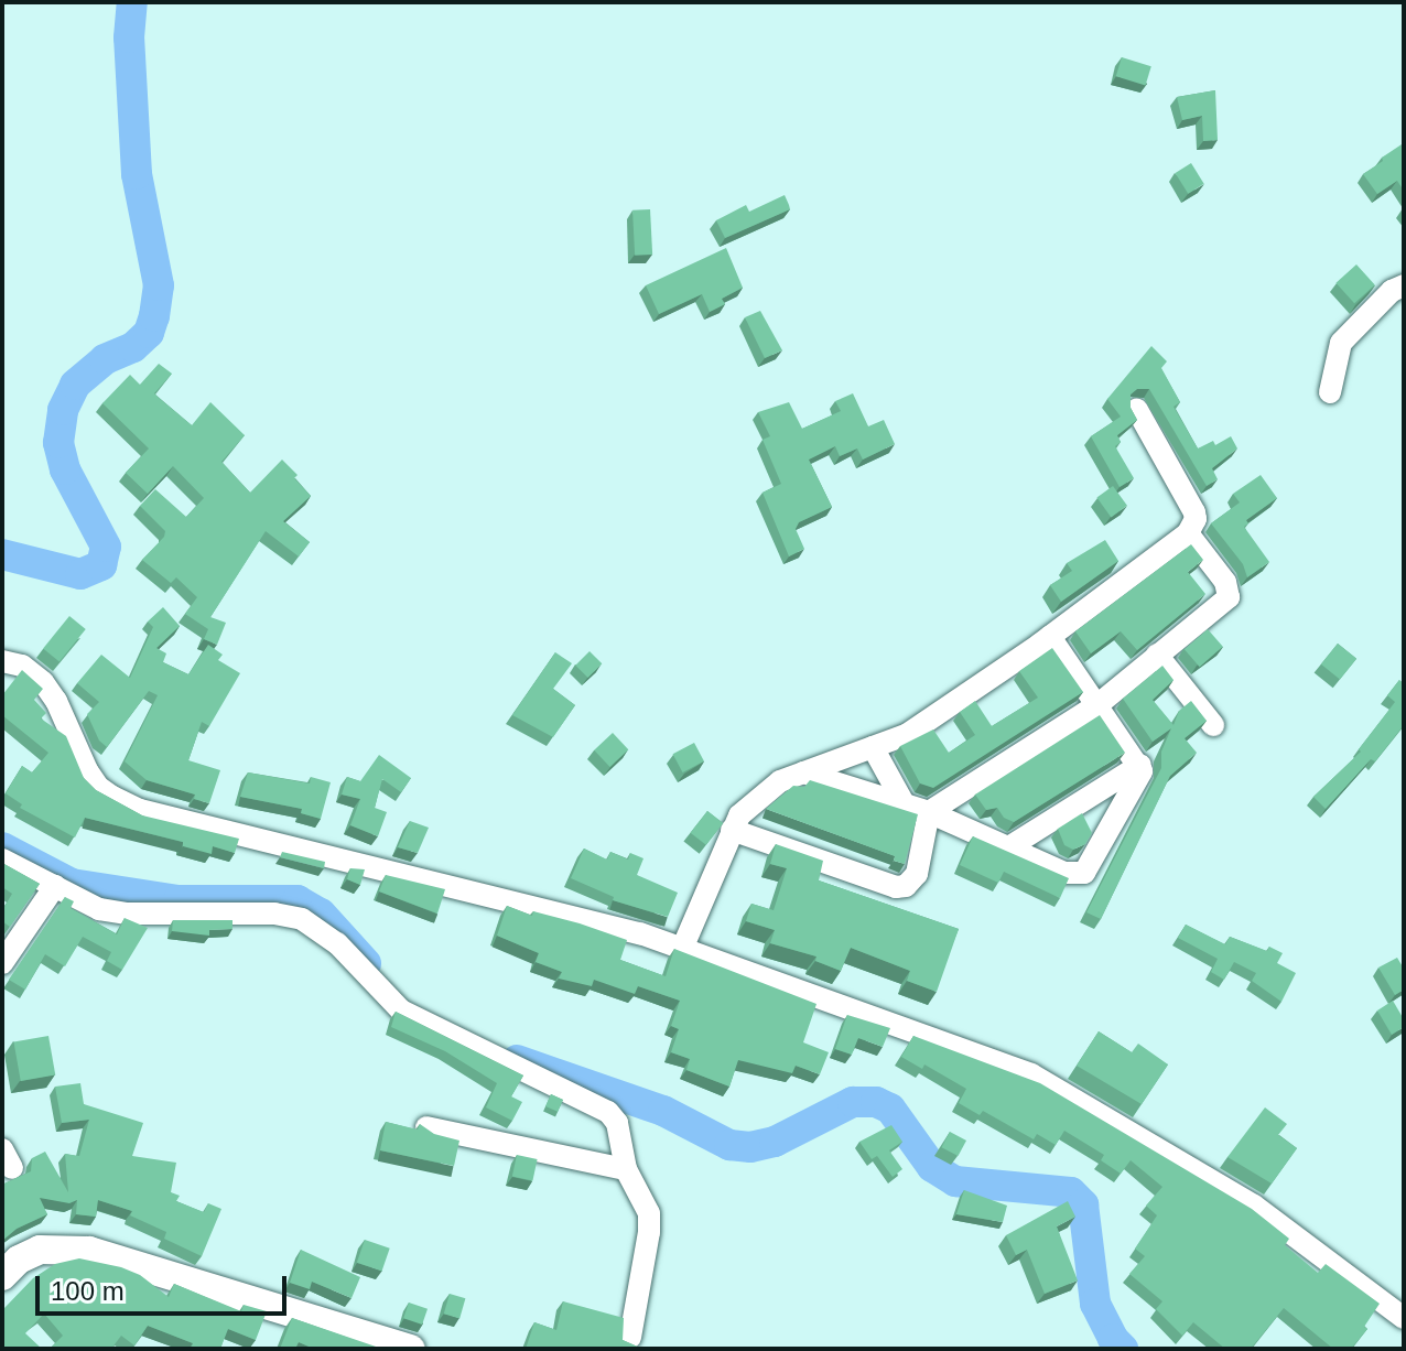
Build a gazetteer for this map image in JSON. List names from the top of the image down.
{
  "scale_bar": "100 m"
}
